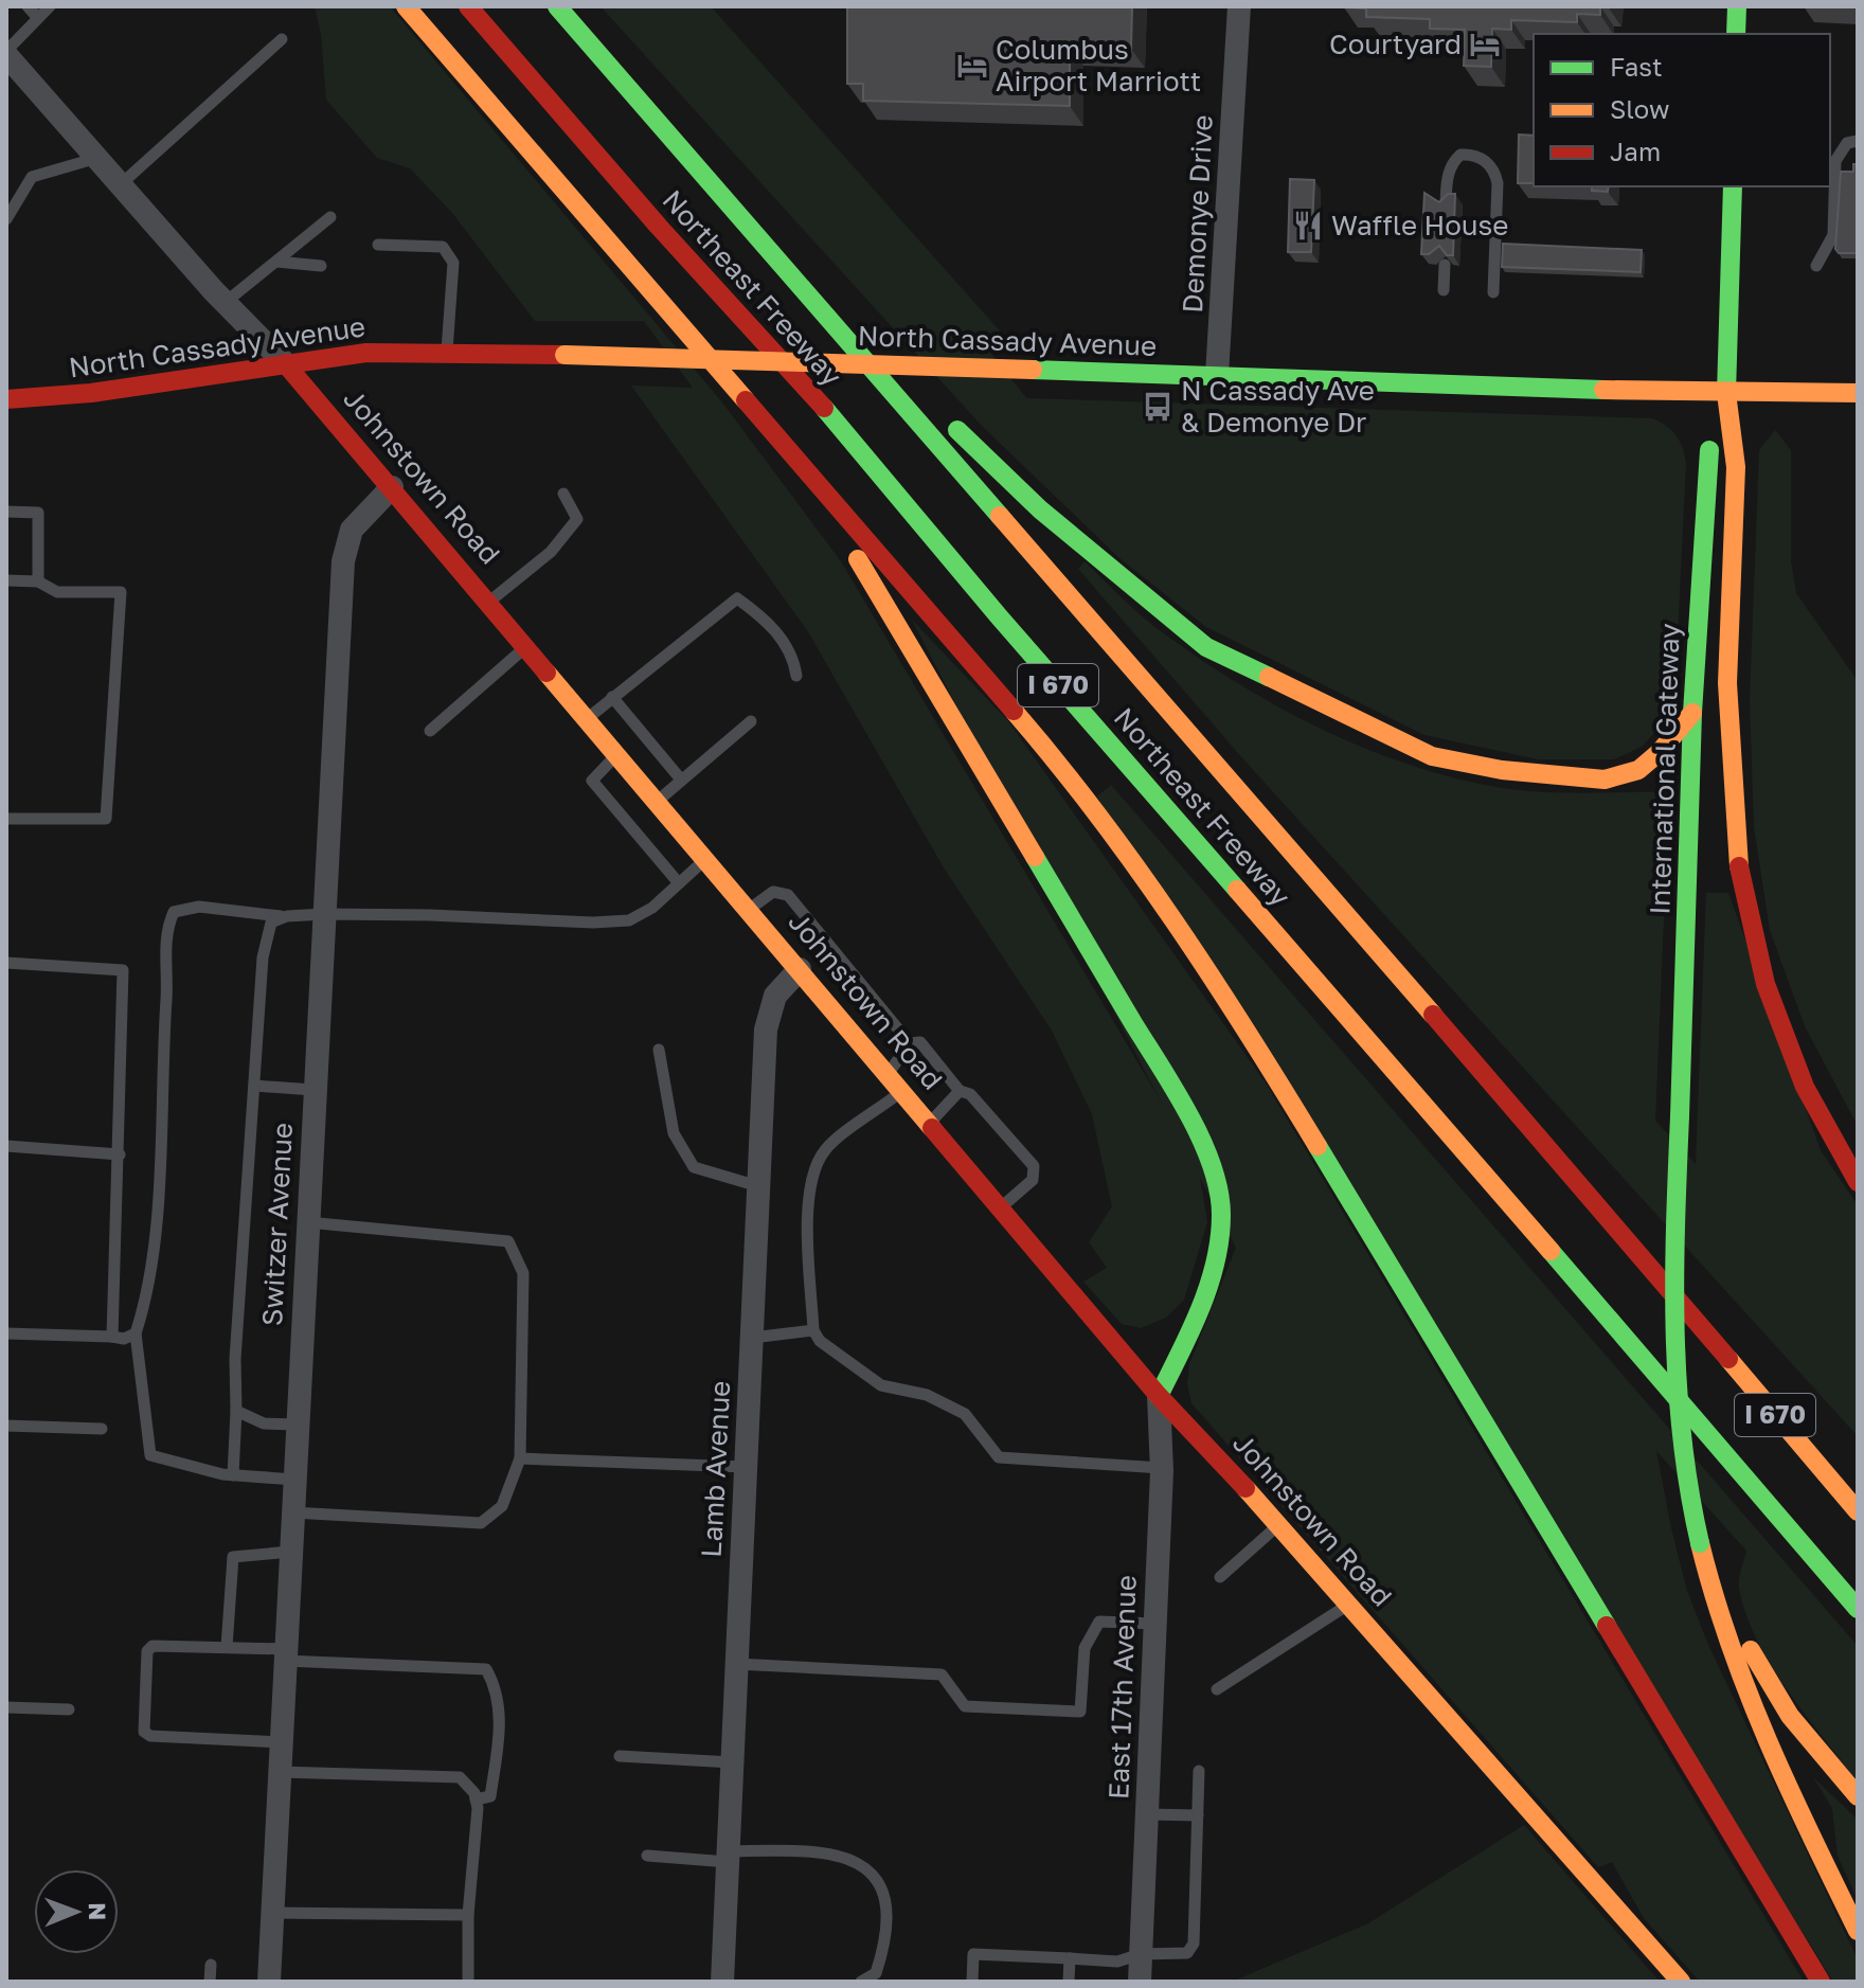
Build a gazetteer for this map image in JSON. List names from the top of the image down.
{
  "streets": {
    "main road": [
      "Northeast Freeway",
      "North Cassady Avenue",
      "Johnstown Road",
      "I 670",
      "International Gateway"
    ],
    "street": [
      "Demonye Drive",
      "Switzer Avenue",
      "Lamb Avenue",
      "East 17th Avenue"
    ]
  },
  "crossings": [
    ["Demonye Drive", "North Cassady Avenue"],
    ["North Cassady Avenue", "Johnstown Road"],
    ["North Cassady Avenue", "International Gateway"],
    ["Johnstown Road", "Switzer Avenue"],
    ["Johnstown Road", "Lamb Avenue"],
    ["Johnstown Road", "East 17th Avenue"]
  ],
  "places": {
    "hotel": ["Courtyard", "Columbus Airport Marriott"],
    "restaurant": ["Waffle House"],
    "bus stop": ["N Cassady Ave & Demonye Dr"]
  },
  "legend": ["Fast", "Slow", "Jam"],
  "north": "right"
}
